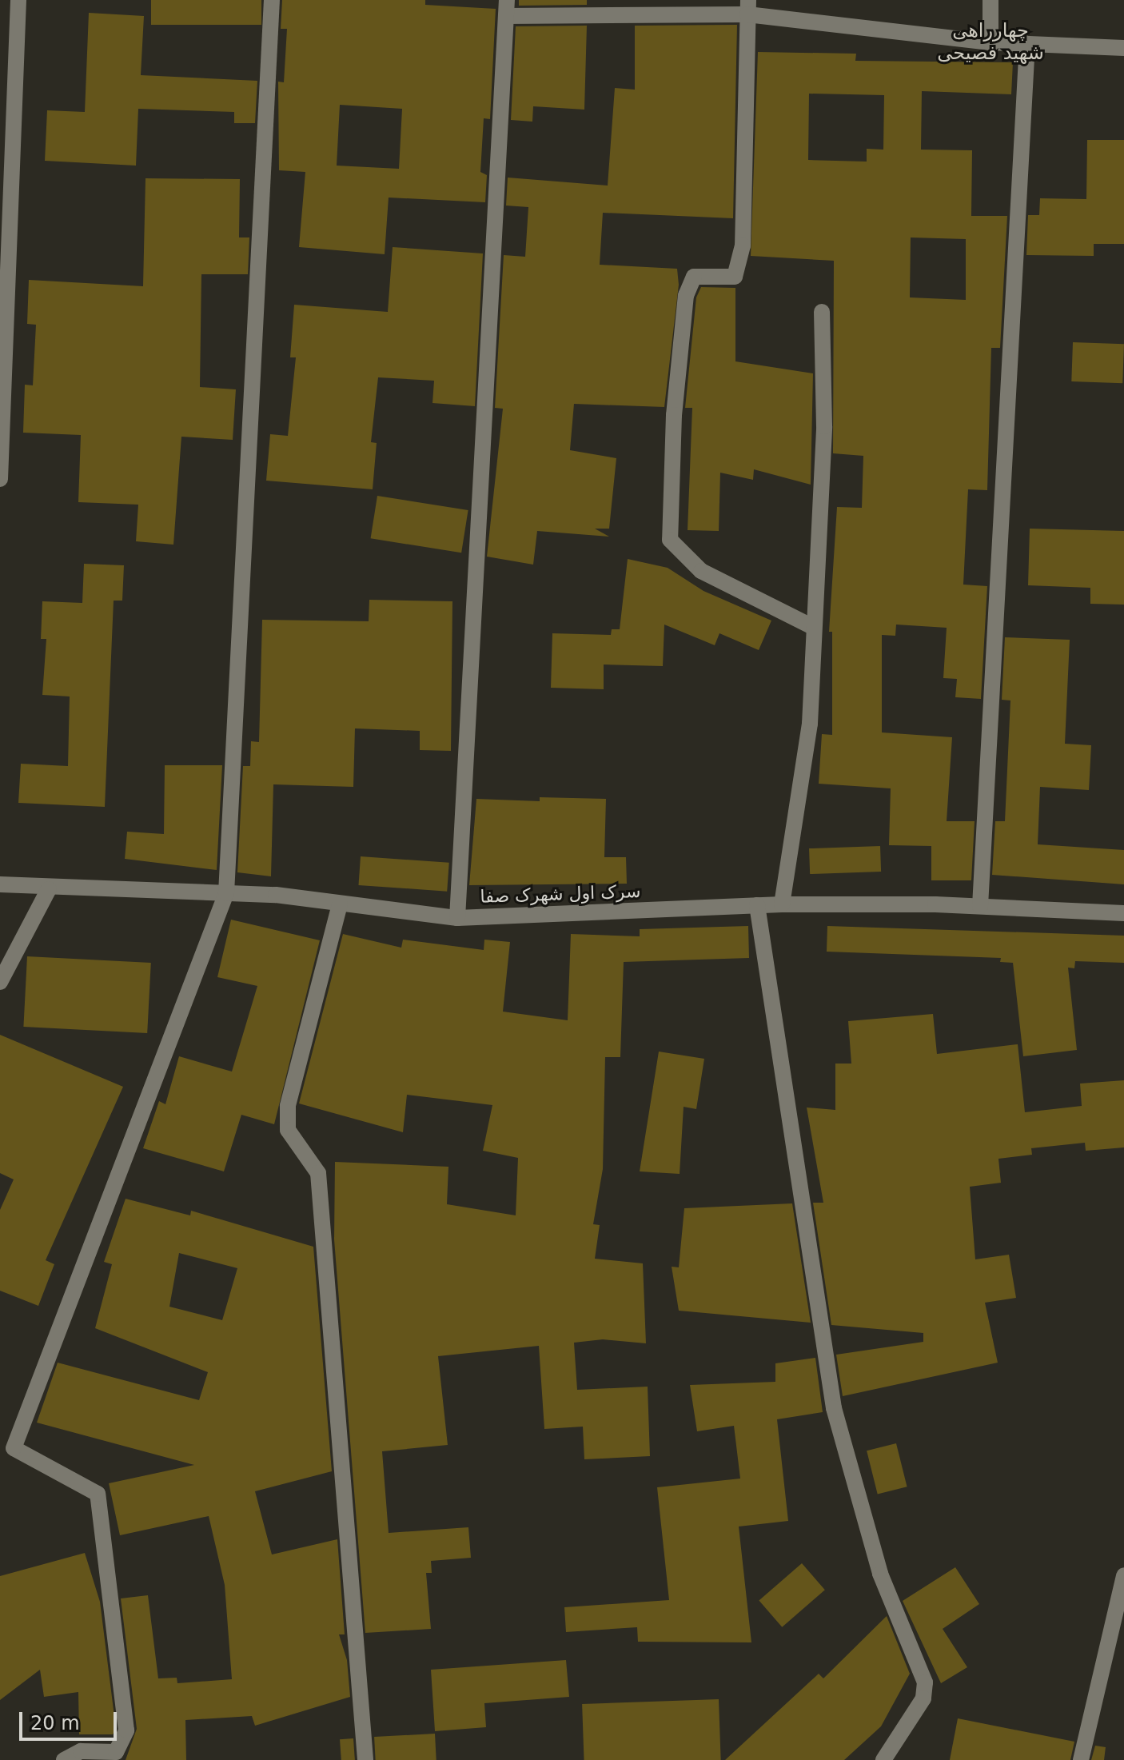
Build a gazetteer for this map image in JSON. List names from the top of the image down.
{
  "streets": {
    "street": ["سرک اول شهرک صفا"]
  },
  "districts": ["چهارراهی شهید فصیحی"],
  "scale_bar": "20 m"
}
